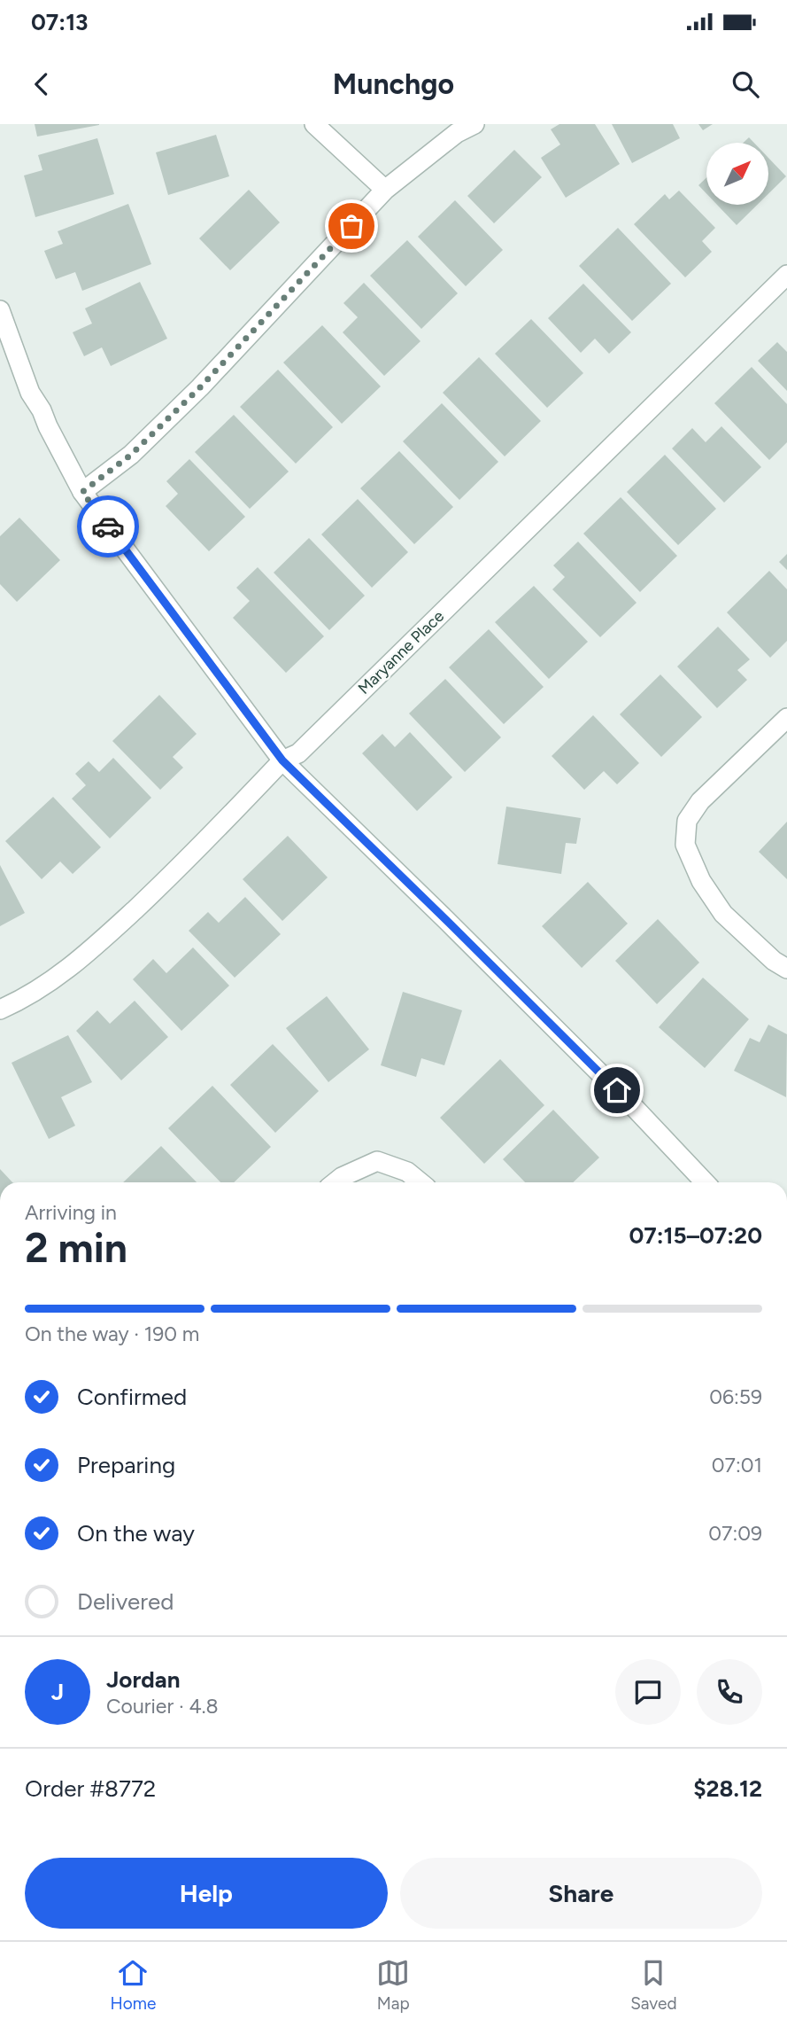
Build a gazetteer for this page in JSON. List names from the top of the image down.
{
  "streets": {
    "street": ["Maryanne Place"]
  },
  "north": "top right",
  "page": {
    "status": "07:13",
    "header": "Munchgo",
    "heading": ["2 min", "Arriving in", "07:15–07:20"],
    "panel": [
      "Jordan",
      "Courier · 4.8",
      "Order #8772",
      "$28.12"
    ],
    "bar": "On the way · 190 m",
    "list": [
      ["Confirmed", "06:59"],
      ["Preparing", "07:01"],
      ["On the way", "07:09"],
      "Delivered"
    ],
    "round": "J",
    "buttons": ["Help", "Share"],
    "tabs": ["Home", "Map", "Saved"]
  }
}
